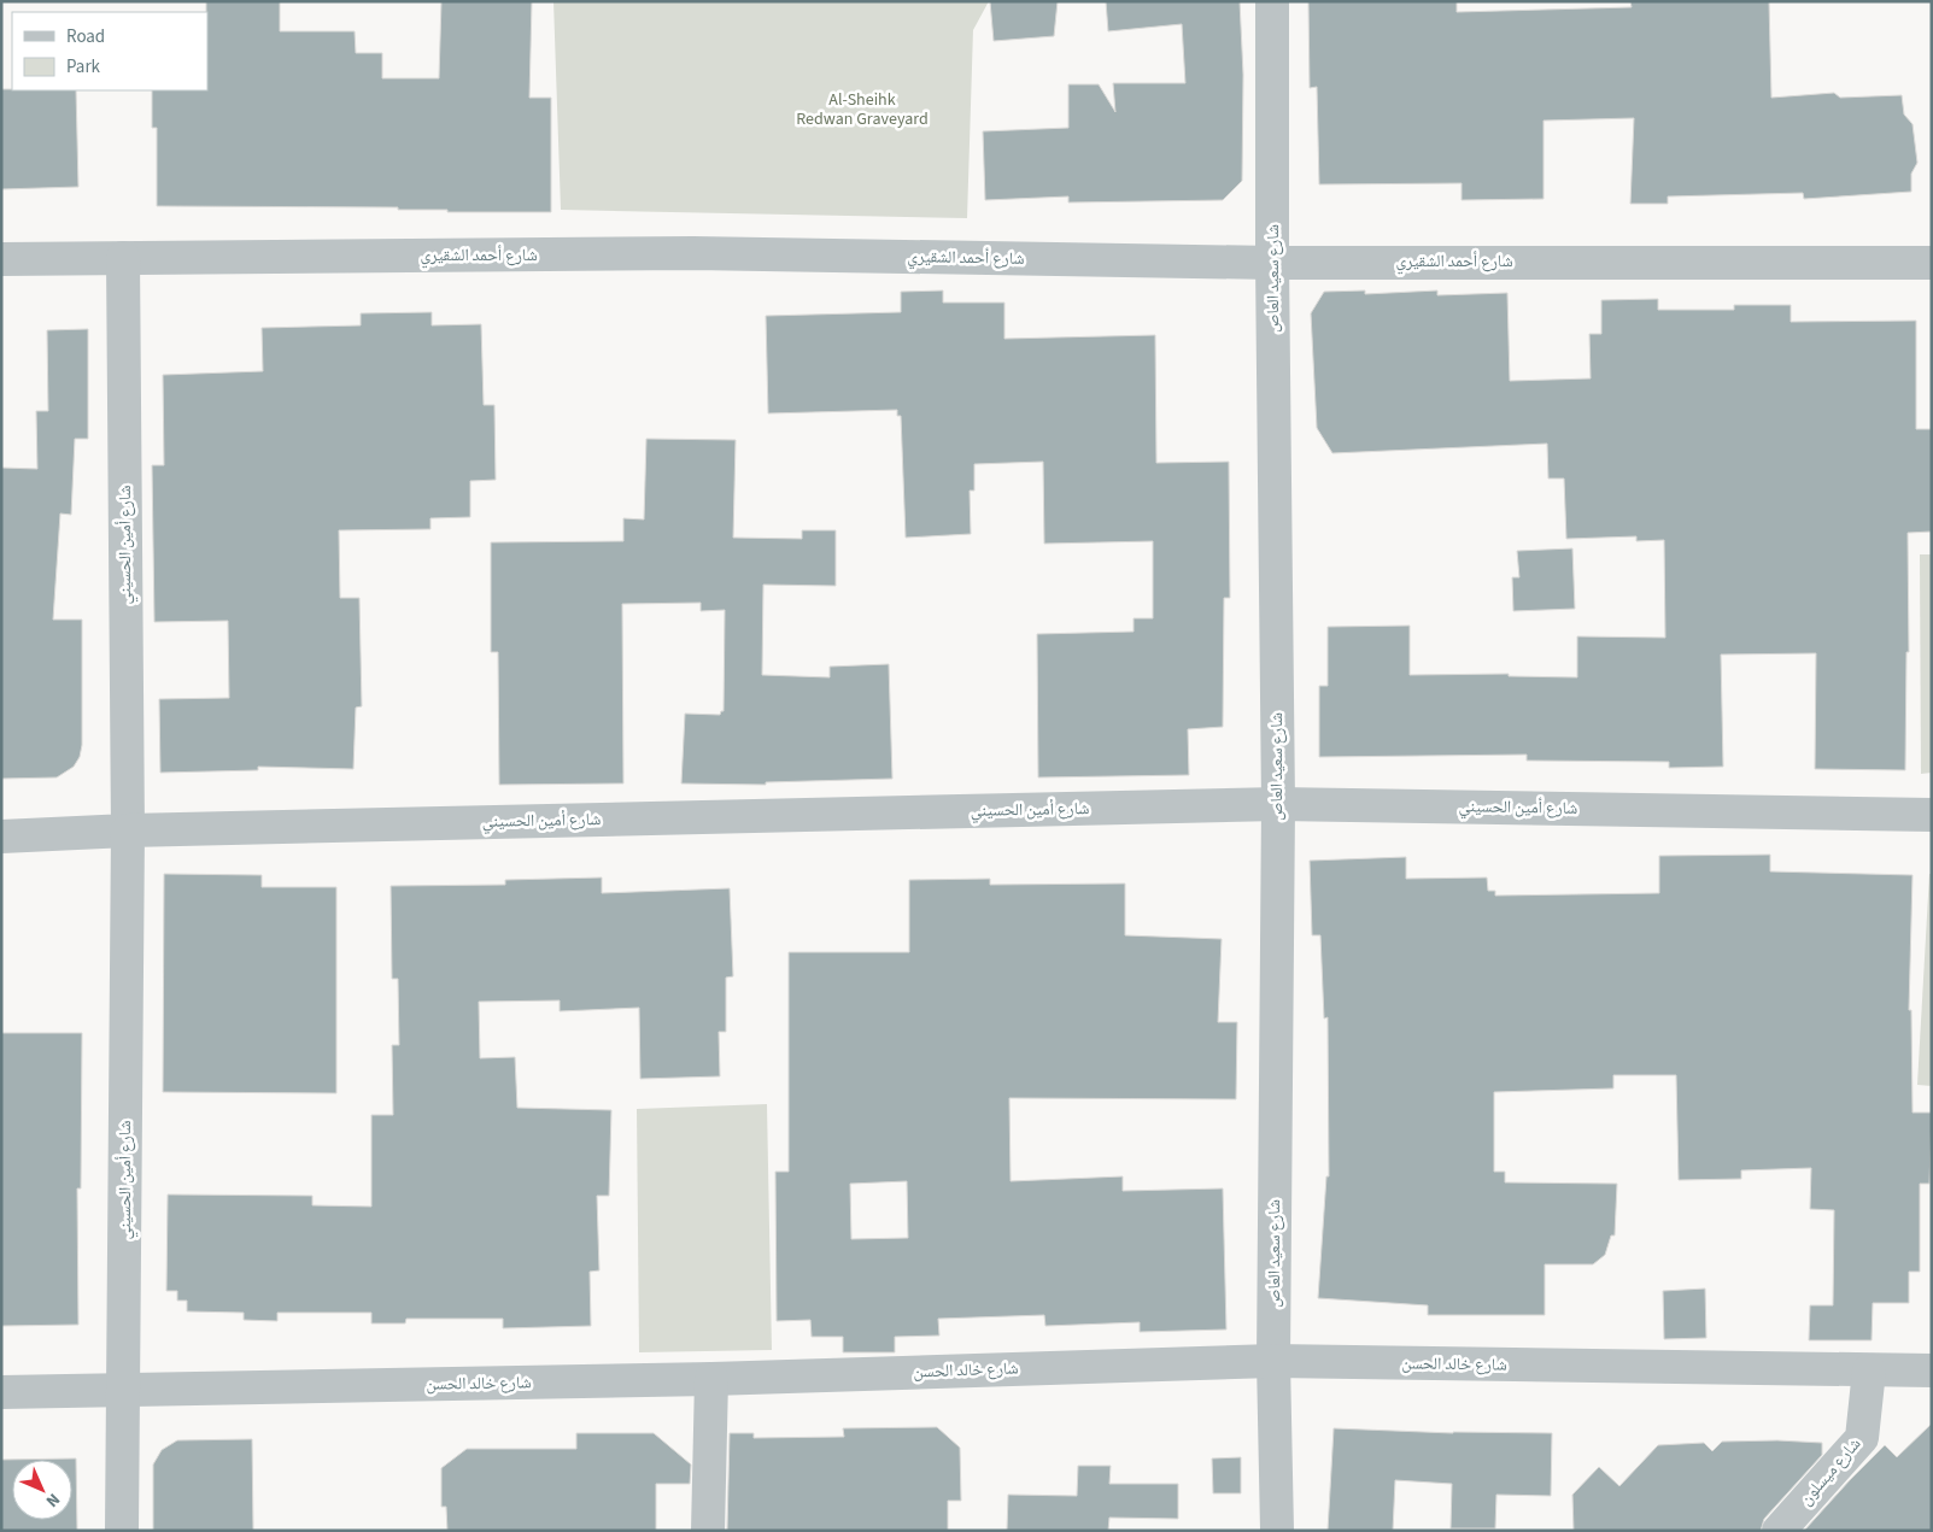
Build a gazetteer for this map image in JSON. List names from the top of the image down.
{
  "streets": {
    "street": [
      "شارع أحمد الشقيري",
      "شارع سعيد العاص",
      "شارع أمين الحسيني",
      "شارع خالد الحسن",
      "شارع ميسلون"
    ]
  },
  "crossings": [
    ["شارع أحمد الشقيري", "شارع سعيد العاص"],
    ["شارع أحمد الشقيري", "شارع أمين الحسيني"],
    ["شارع سعيد العاص", "شارع أمين الحسيني"],
    ["شارع سعيد العاص", "شارع خالد الحسن"],
    ["شارع أمين الحسيني", "شارع خالد الحسن"],
    ["شارع خالد الحسن", "شارع ميسلون"]
  ],
  "parks": ["Al-Sheihk Redwan Graveyard"],
  "legend": ["Road", "Park"],
  "north": "bottom right"
}
